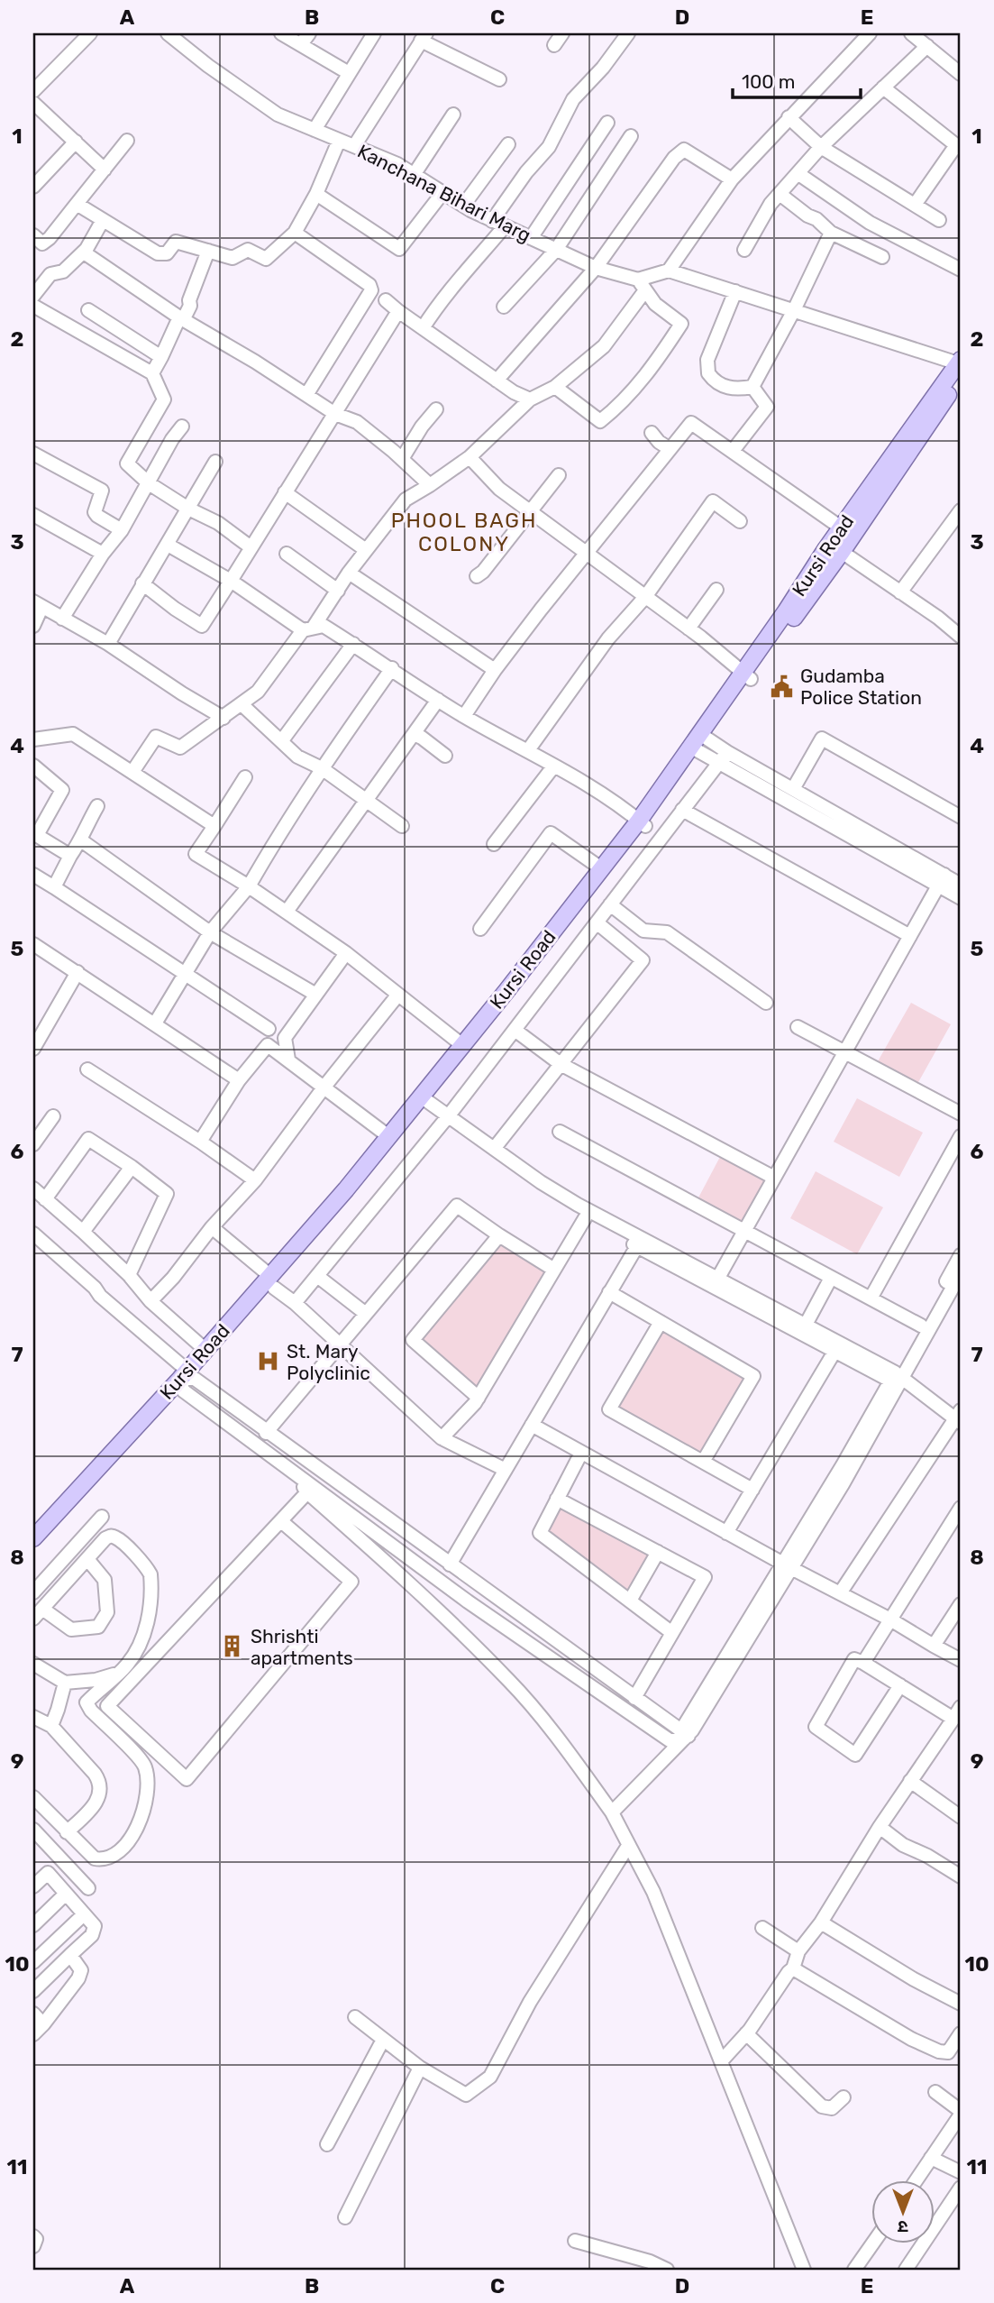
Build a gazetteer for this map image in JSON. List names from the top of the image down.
{
  "streets": {
    "main road": ["Kursi Road"],
    "street": ["Kanchana Bihari Marg"]
  },
  "districts": ["PHOOL BAGH COLONY"],
  "places": {
    "public building": ["Gudamba Police Station"],
    "hospital": ["St. Mary Polyclinic"],
    "building": ["Shrishti apartments"]
  },
  "scale_bar": "100 m",
  "north": "bottom",
  "grid": {
    "columns": [
      "A",
      "B",
      "C",
      "D",
      "E"
    ],
    "rows": [
      "1",
      "2",
      "3",
      "4",
      "5",
      "6",
      "7",
      "8",
      "9",
      "10",
      "11"
    ]
  }
}
